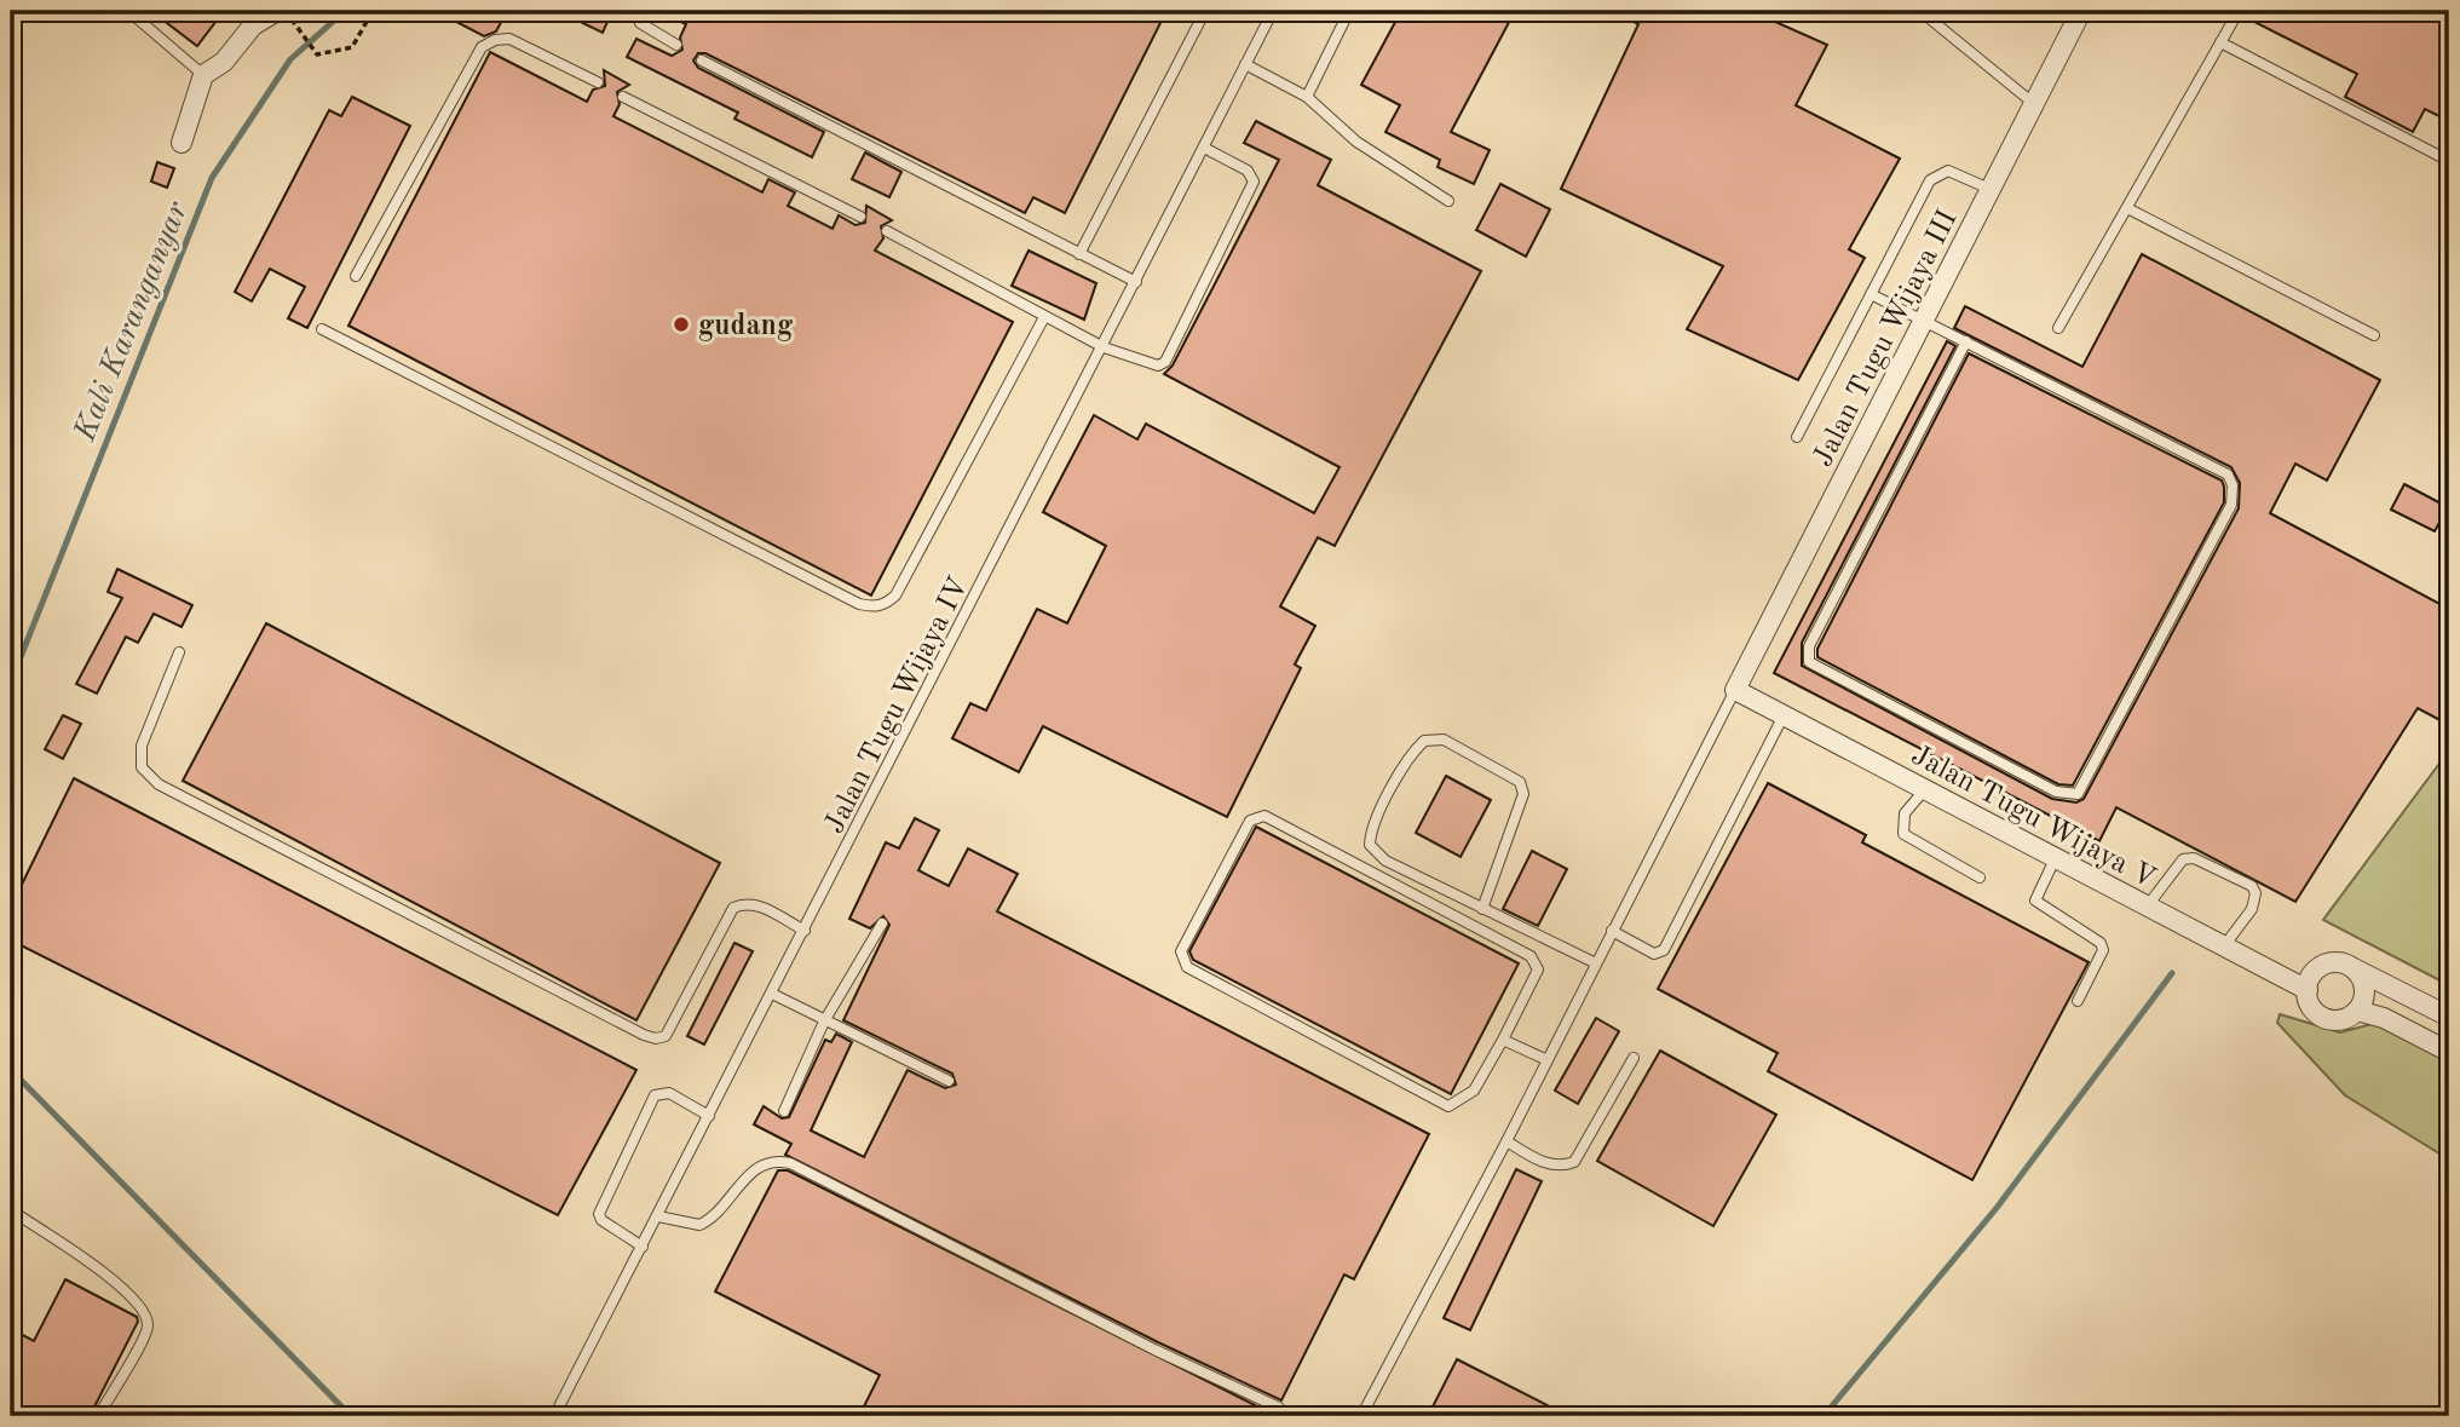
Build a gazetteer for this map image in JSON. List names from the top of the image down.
{
  "streets": {
    "street": ["Jalan Tugu Wijaya III", "Jalan Tugu Wijaya V"],
    "lane": ["Jalan Tugu Wijaya IV"]
  },
  "crossings": [
    ["Jalan Tugu Wijaya III", "Jalan Tugu Wijaya V"]
  ],
  "water": ["Kali Karanganyar"],
  "places": ["gudang"]
}
